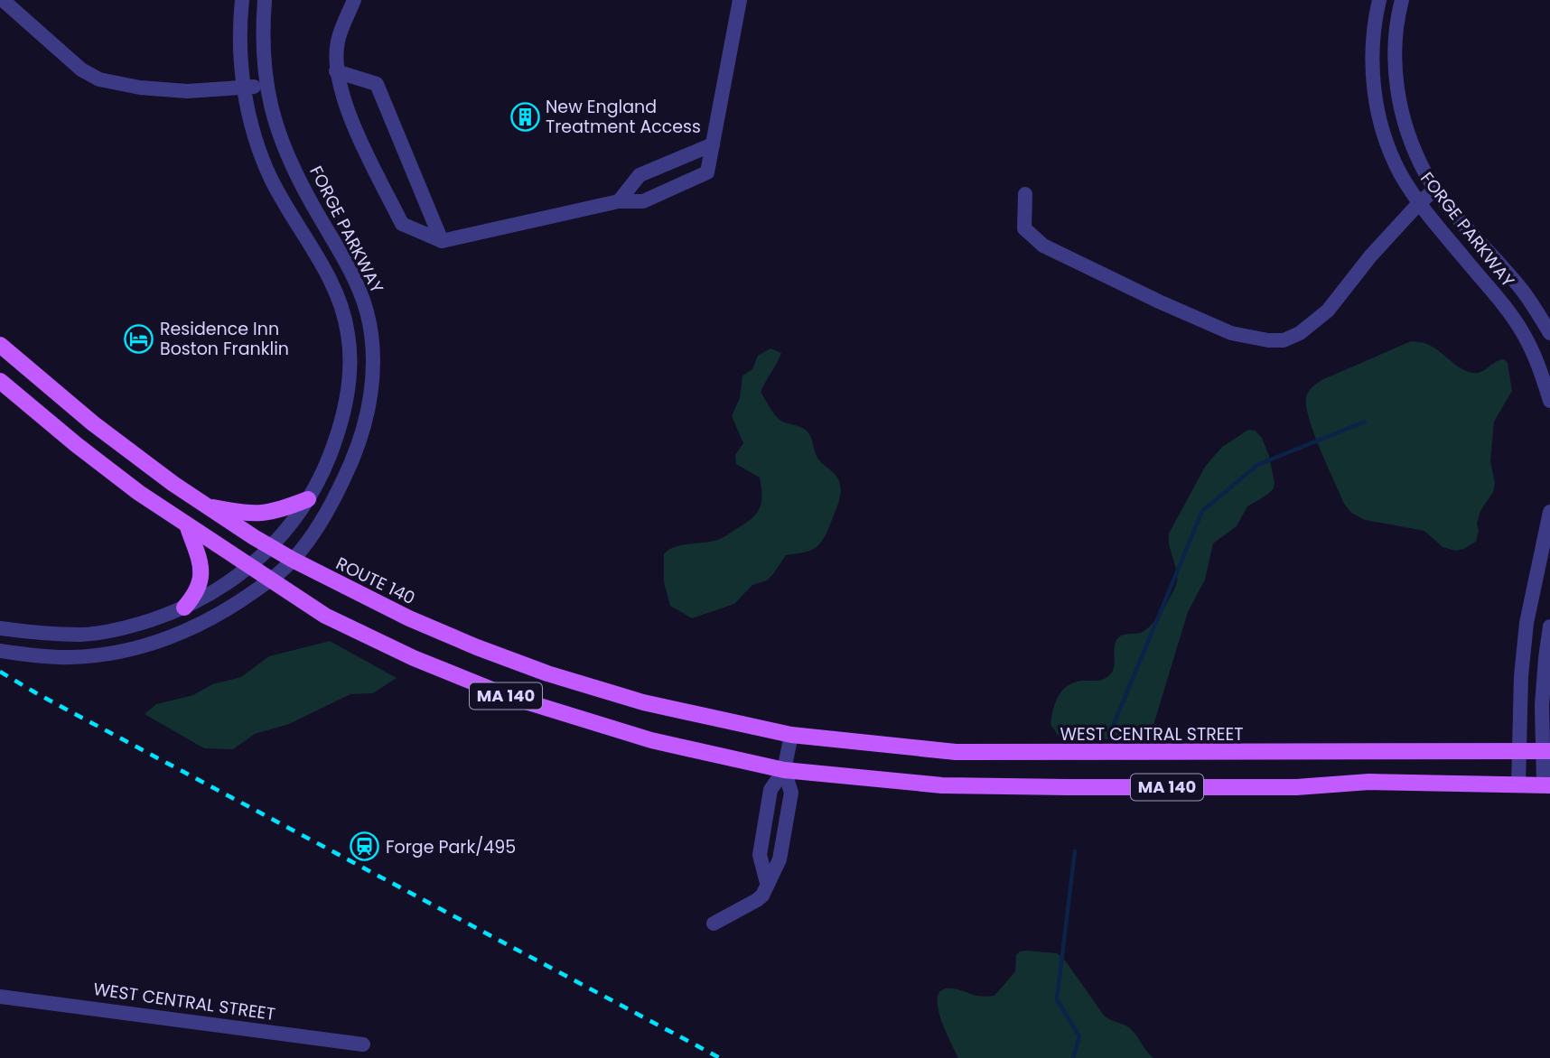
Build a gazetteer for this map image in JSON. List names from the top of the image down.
{
  "streets": {
    "main road": ["ROUTE 140", "MA 140", "WEST CENTRAL STREET"],
    "street": ["FORGE PARKWAY"]
  },
  "crossings": [
    ["FORGE PARKWAY", "ROUTE 140"],
    ["FORGE PARKWAY", "MA 140"],
    ["ROUTE 140", "WEST CENTRAL STREET"]
  ],
  "places": {
    "building": ["New England Treatment Access"],
    "hotel": ["Residence Inn Boston Franklin"],
    "station": ["Forge Park/495"]
  }
}
